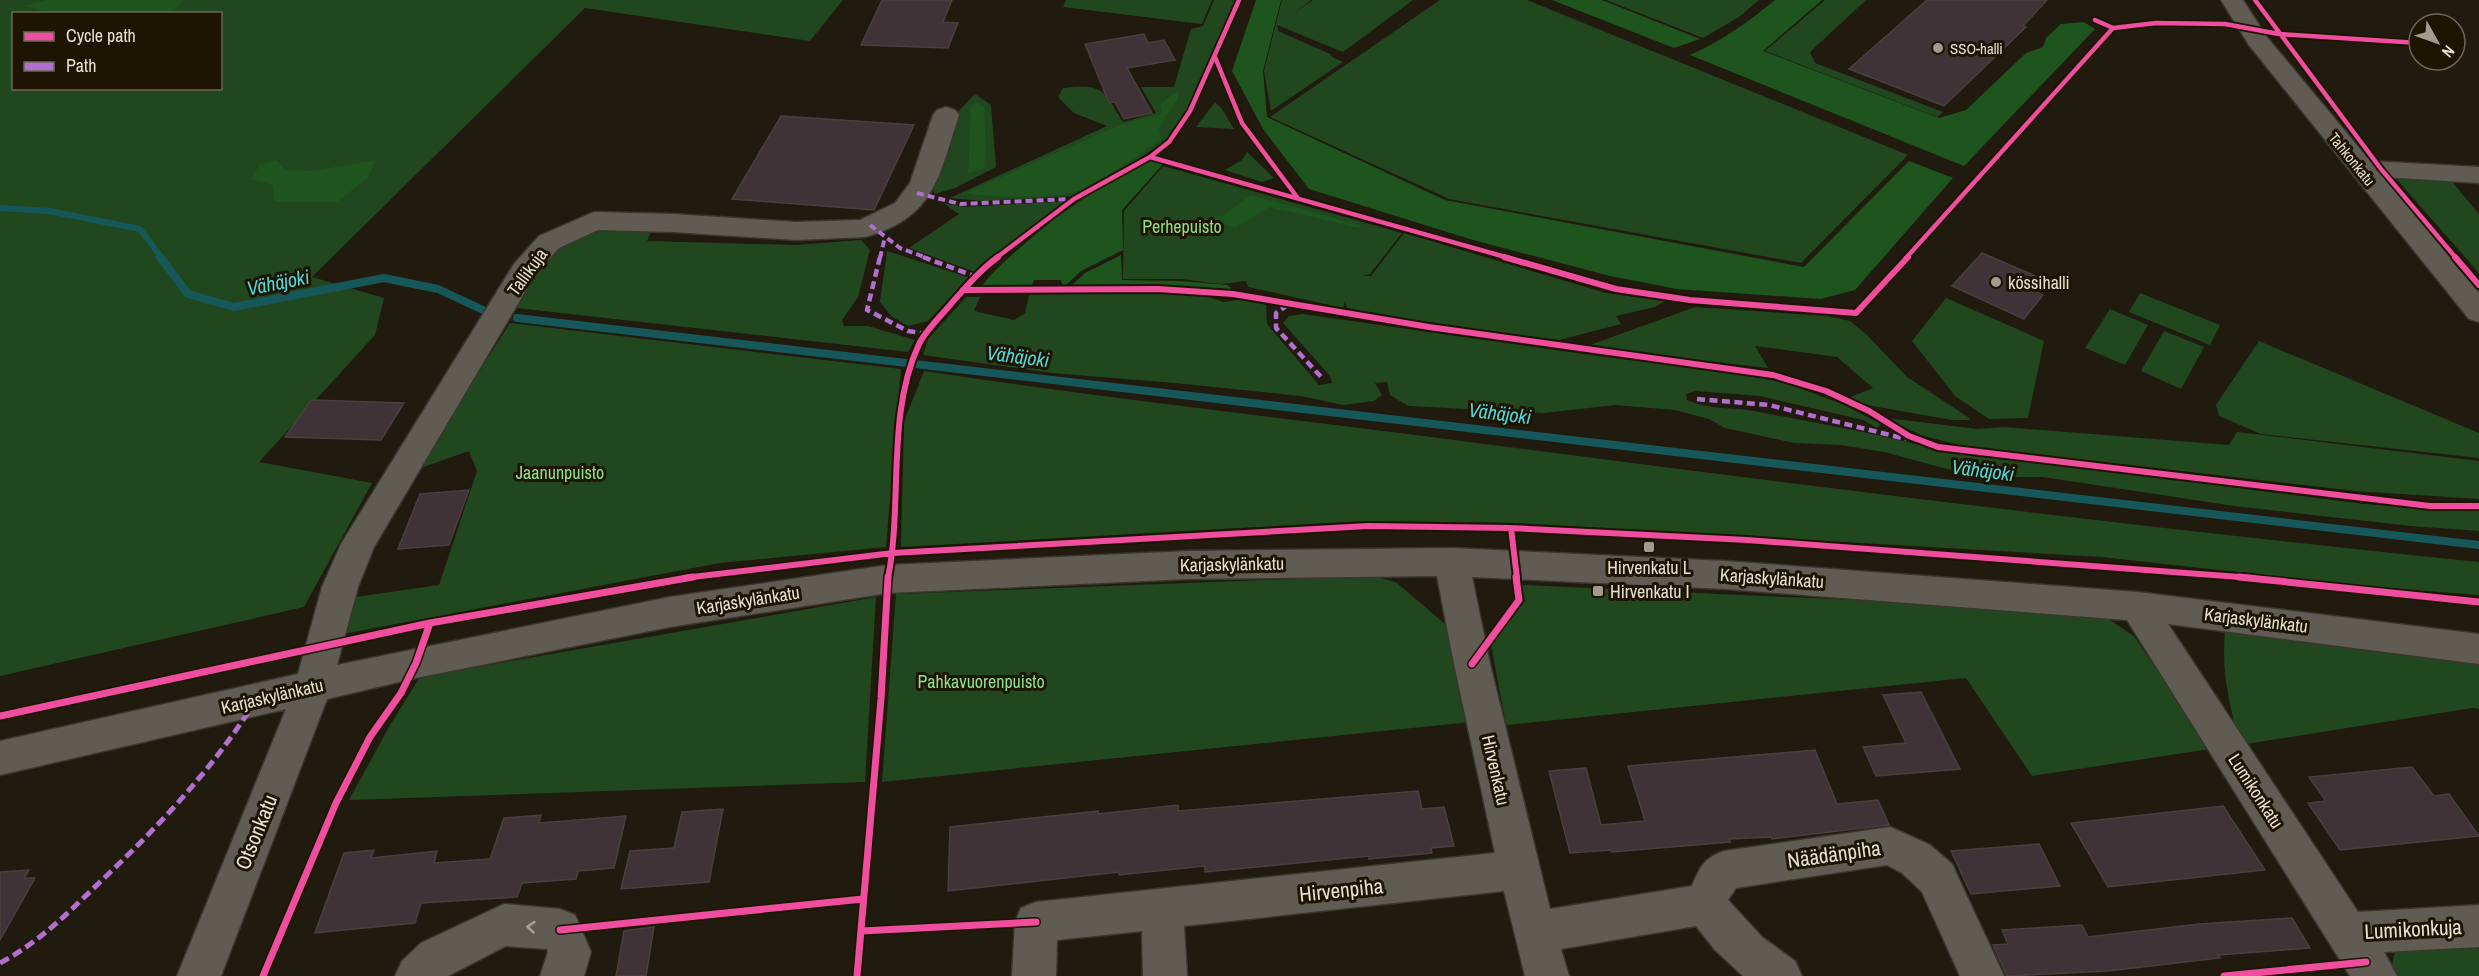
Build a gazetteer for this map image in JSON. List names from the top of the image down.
{
  "streets": {
    "street": [
      "Tahkonkatu",
      "Tallikuja",
      "Karjaskylänkatu",
      "Hirvenkatu",
      "Lumikonkatu",
      "Otsonkatu",
      "Näädänpiha",
      "Hirvenpiha",
      "Lumikonkuja"
    ]
  },
  "crossings": [
    ["Tallikuja", "Karjaskylänkatu"],
    ["Tallikuja", "Otsonkatu"],
    ["Karjaskylänkatu", "Hirvenkatu"],
    ["Karjaskylänkatu", "Lumikonkatu"],
    ["Karjaskylänkatu", "Otsonkatu"],
    ["Hirvenkatu", "Hirvenpiha"],
    ["Lumikonkatu", "Lumikonkuja"]
  ],
  "water": ["Vähäjoki"],
  "parks": ["Perhepuisto", "Jaanunpuisto", "Pahkavuorenpuisto"],
  "places": {
    "other": ["SSO-halli", "kössihalli"],
    "transit": ["Hirvenkatu L", "Hirvenkatu I"]
  },
  "legend": ["Cycle path", "Path"],
  "north": "bottom right"
}
